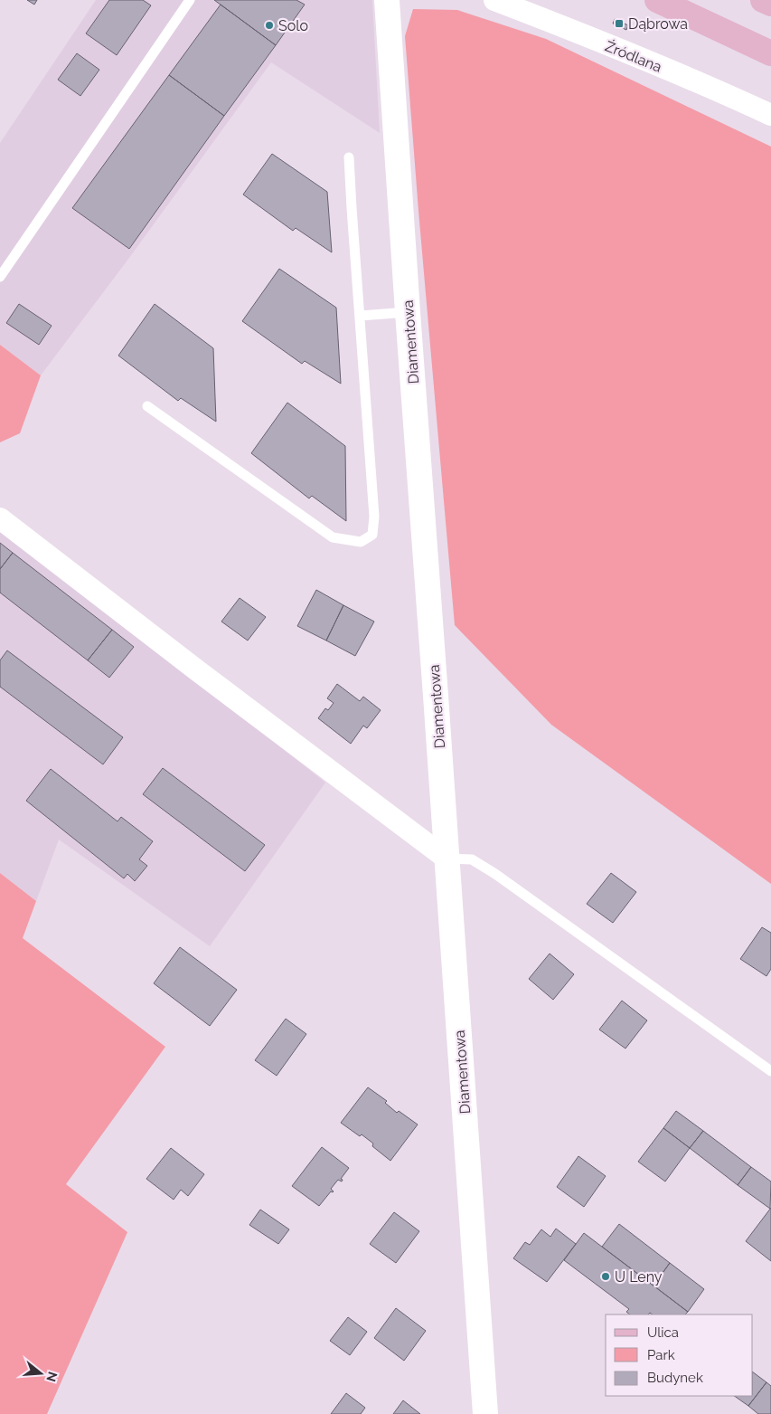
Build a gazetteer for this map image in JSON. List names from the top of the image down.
{
  "streets": {
    "street": ["Źródlana", "Diamentowa"]
  },
  "places": {
    "transit": ["Dąbrowa"],
    "other": ["Solo", "U Leny"]
  },
  "legend": ["Ulica", "Park", "Budynek"],
  "north": "right"
}
